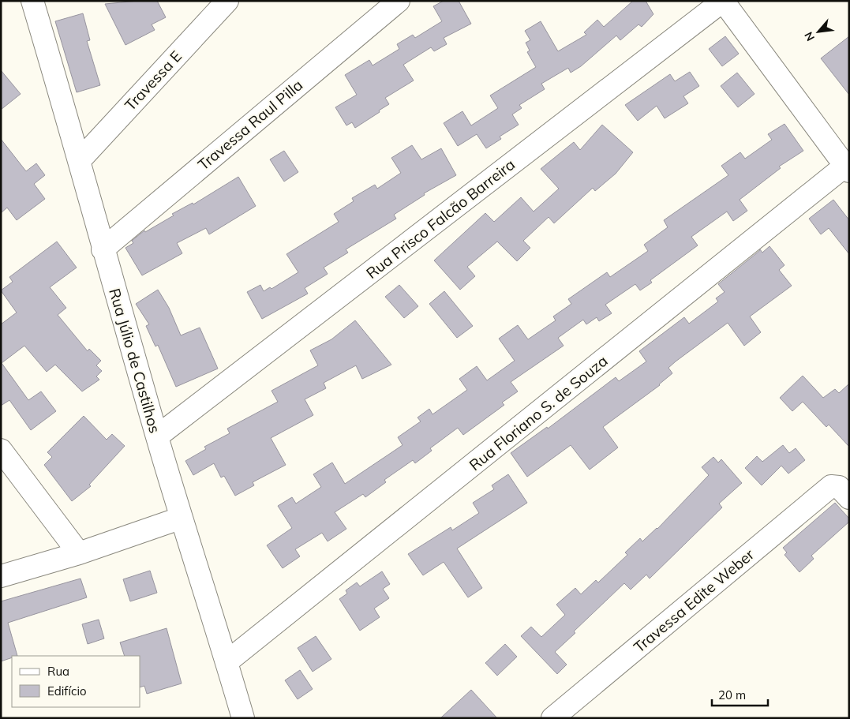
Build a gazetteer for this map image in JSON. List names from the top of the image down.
{
  "streets": {
    "street": [
      "Travessa E",
      "Travessa Raul Pilla",
      "Rua Prisco Falcão Barreira",
      "Rua Júlio de Castilhos",
      "Rua Floriano S. de Souza",
      "Travessa Edite Weber"
    ]
  },
  "crossings": [
    ["Travessa E", "Rua Júlio de Castilhos"],
    ["Travessa Raul Pilla", "Rua Júlio de Castilhos"],
    ["Rua Prisco Falcão Barreira", "Rua Júlio de Castilhos"],
    ["Rua Júlio de Castilhos", "Rua Floriano S. de Souza"]
  ],
  "legend": ["Rua", "Edifício"],
  "scale_bar": "20 m",
  "north": "bottom left"
}
